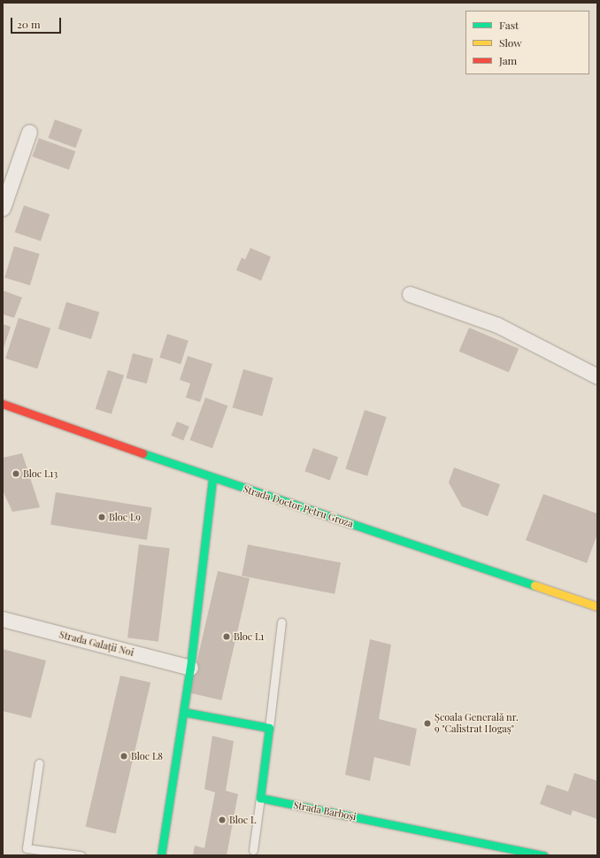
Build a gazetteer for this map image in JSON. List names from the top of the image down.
{
  "streets": {
    "street": ["Strada Doctor Petru Groza", "Strada Galații Noi", "Strada Barboși"]
  },
  "places": [
    "Bloc L13",
    "Bloc L9",
    "Bloc L1",
    "Școala Generală nr. 9 \"Calistrat Hogaș\"",
    "Bloc L8",
    "Bloc L"
  ],
  "legend": ["Fast", "Slow", "Jam"],
  "scale_bar": "20 m"
}
